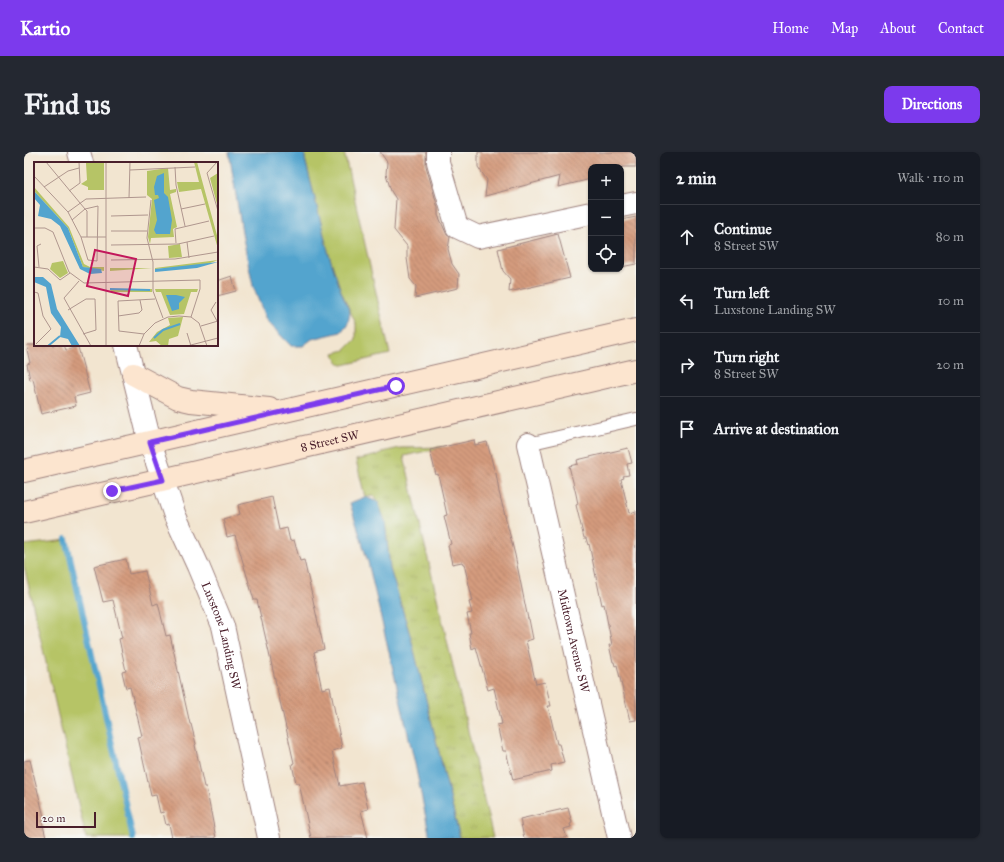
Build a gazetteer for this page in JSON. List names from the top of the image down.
{
  "streets": {
    "main road": ["8 Street SW"],
    "street": ["Luxstone Landing SW", "Midtown Avenue SW"]
  },
  "crossings": [
    ["8 Street SW", "Luxstone Landing SW"]
  ],
  "scale_bar": "20 m",
  "page": {
    "header": "Kartio",
    "nav": [
      "Home",
      "Map",
      "About",
      "Contact"
    ],
    "buttons": "Directions",
    "title": "Find us",
    "heading": ["2 min", "Walk · 110 m"],
    "map_buttons": ["+", "−"],
    "list": [
      ["Continue", "8 Street SW", "80 m"],
      ["Turn left", "Luxstone Landing SW", "10 m"],
      ["Turn right", "8 Street SW", "20 m"],
      "Arrive at destination"
    ],
    "scale": "20 m"
  }
}
